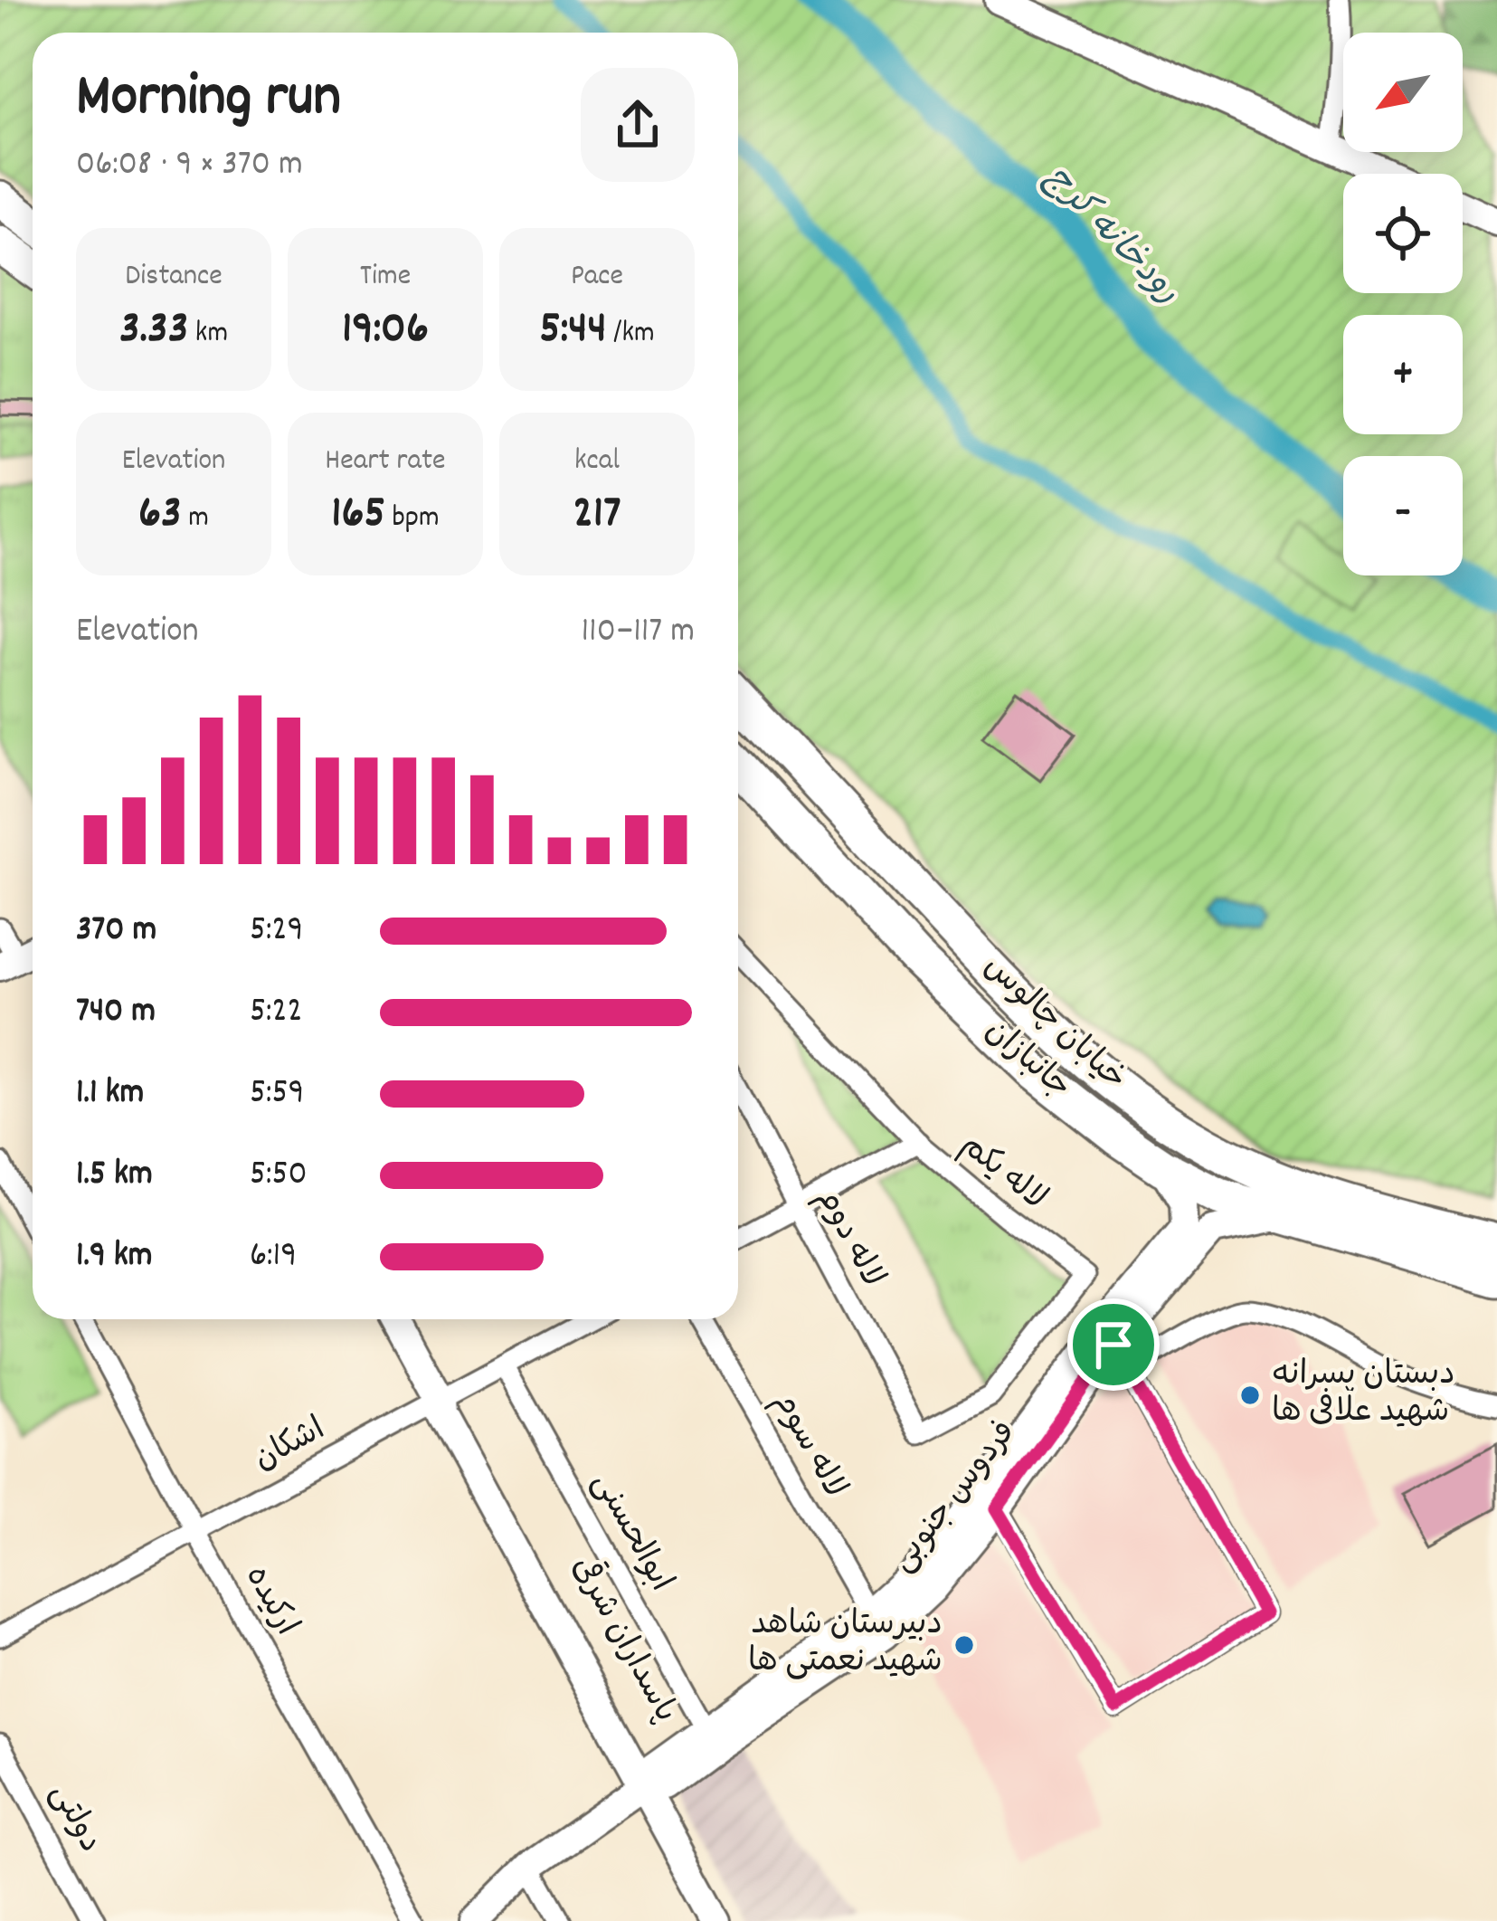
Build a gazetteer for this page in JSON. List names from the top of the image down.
{
  "streets": {
    "highway": ["خیابان چالوس", "جانبازان"],
    "street": [
      "لاله یکم",
      "لاله دوم",
      "اشکان",
      "لاله سوم",
      "فردوس جنوبی",
      "ابوالحسنی",
      "ارکیده",
      "پاسداران شرقی",
      "دولتی"
    ]
  },
  "crossings": [
    ["جانبازان", "فردوس جنوبی"],
    ["لاله یکم", "لاله دوم"],
    ["اشکان", "ابوالحسنی"],
    ["اشکان", "ارکیده"],
    ["اشکان", "پاسداران شرقی"],
    ["لاله سوم", "فردوس جنوبی"],
    ["فردوس جنوبی", "ابوالحسنی"],
    ["فردوس جنوبی", "پاسداران شرقی"]
  ],
  "water": ["رودخانه کرج"],
  "places": ["دبستان پسرانه شهید علافی ها", "دبیرستان شاهد شهید نعمتی ها"],
  "north": "bottom left",
  "page": {
    "map_buttons": ["+", "−"],
    "heading": ["Morning run", "06:08 · 9 × 370 m"],
    "stats": [
      ["Distance", "3.33 km"],
      ["Time", "19:06"],
      ["Pace", "5:44 /km"],
      ["Elevation", "63 m"],
      ["Heart rate", "165 bpm"],
      ["kcal", "217"]
    ],
    "chart": ["Elevation", "110–117 m"],
    "list": [
      {
        "name": "370 m",
        "note": "5:29"
      },
      {
        "name": "740 m",
        "note": "5:22"
      },
      {
        "name": "1.1 km",
        "note": "5:59"
      },
      {
        "name": "1.5 km",
        "note": "5:50"
      },
      {
        "name": "1.9 km",
        "note": "6:19"
      }
    ]
  }
}
